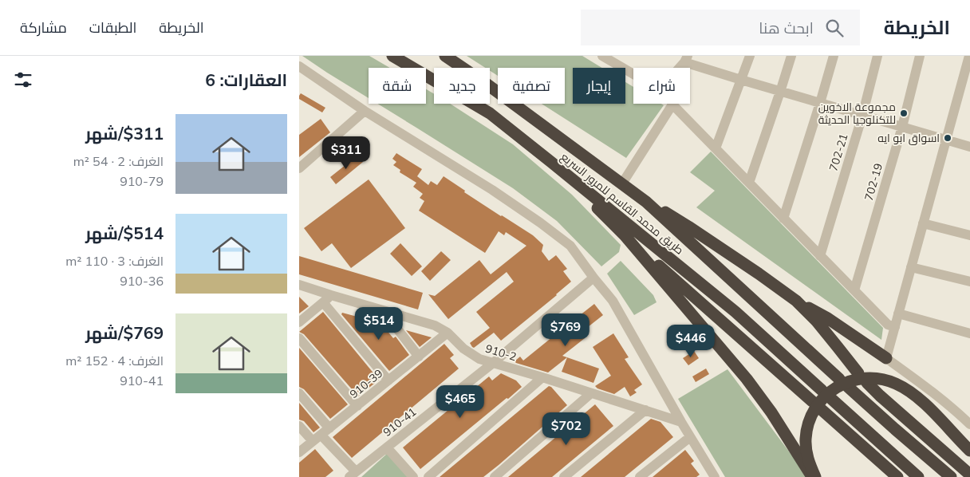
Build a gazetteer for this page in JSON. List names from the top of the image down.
{
  "streets": {
    "highway": ["طريق محمد القاسم للمرور السريع"],
    "street": [
      "702-21",
      "702-19",
      "910-2",
      "910-39",
      "910-41"
    ]
  },
  "crossings": [
    ["910-2", "910-39"],
    ["910-2", "910-41"]
  ],
  "places": ["مجموعة الاخوين للتكنلوجيا الحديثة", "اسواق ابو ايه"],
  "page": {
    "header": "الخريطة",
    "search": "ابحث هنا",
    "nav": ["الخريطة", "الطبقات", "مشاركة"],
    "heading": "العقارات: 6",
    "chip": [
      "شراء",
      "إيجار",
      "تصفية",
      "جديد",
      "شقة"
    ],
    "list": [
      {
        "name": "$311/شهر",
        "note": "الغرف: 2 · 54 m² · 910-79"
      },
      {
        "name": "$514/شهر",
        "note": "الغرف: 3 · 110 m² · 910-36"
      },
      {
        "name": "$769/شهر",
        "note": "الغرف: 4 · 152 m² · 910-41"
      }
    ],
    "price": [
      "$311",
      "$514",
      "$769",
      "$446",
      "$465",
      "$702"
    ]
  }
}
